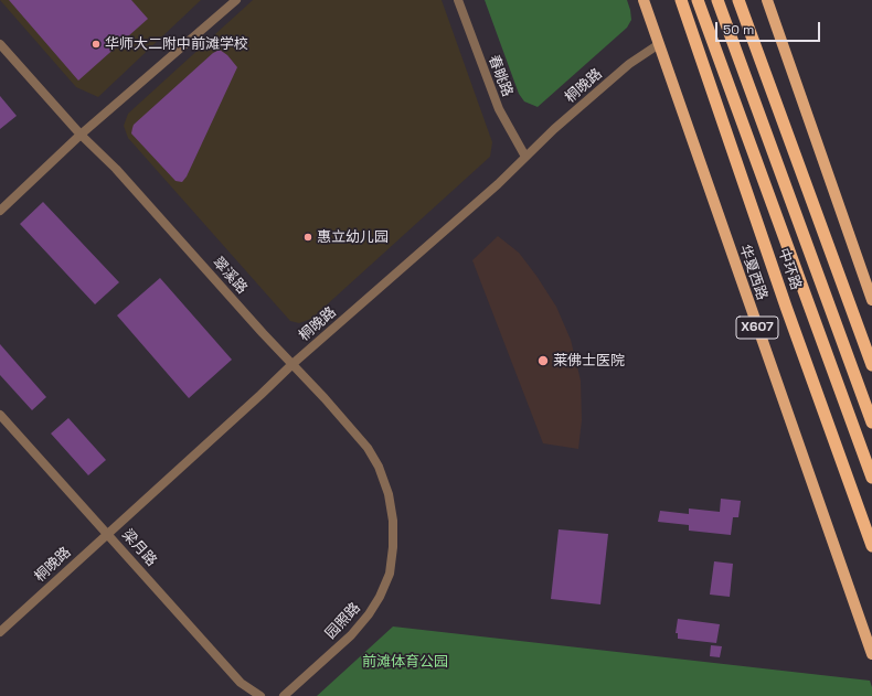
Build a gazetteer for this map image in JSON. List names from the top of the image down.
{
  "streets": {
    "highway": ["中环路"],
    "main road": ["华夏西路", "X607"],
    "street": [
      "春眺路",
      "桐晚路",
      "翠溪路",
      "梁月路",
      "园照路"
    ]
  },
  "crossings": [
    ["春眺路", "桐晚路"],
    ["桐晚路", "华夏西路"],
    ["桐晚路", "翠溪路"],
    ["桐晚路", "梁月路"],
    ["翠溪路", "园照路"]
  ],
  "parks": ["前滩体育公园"],
  "places": ["华师大二附中前滩学校", "惠立幼儿园", "莱佛士医院"],
  "scale_bar": "50 m"
}
